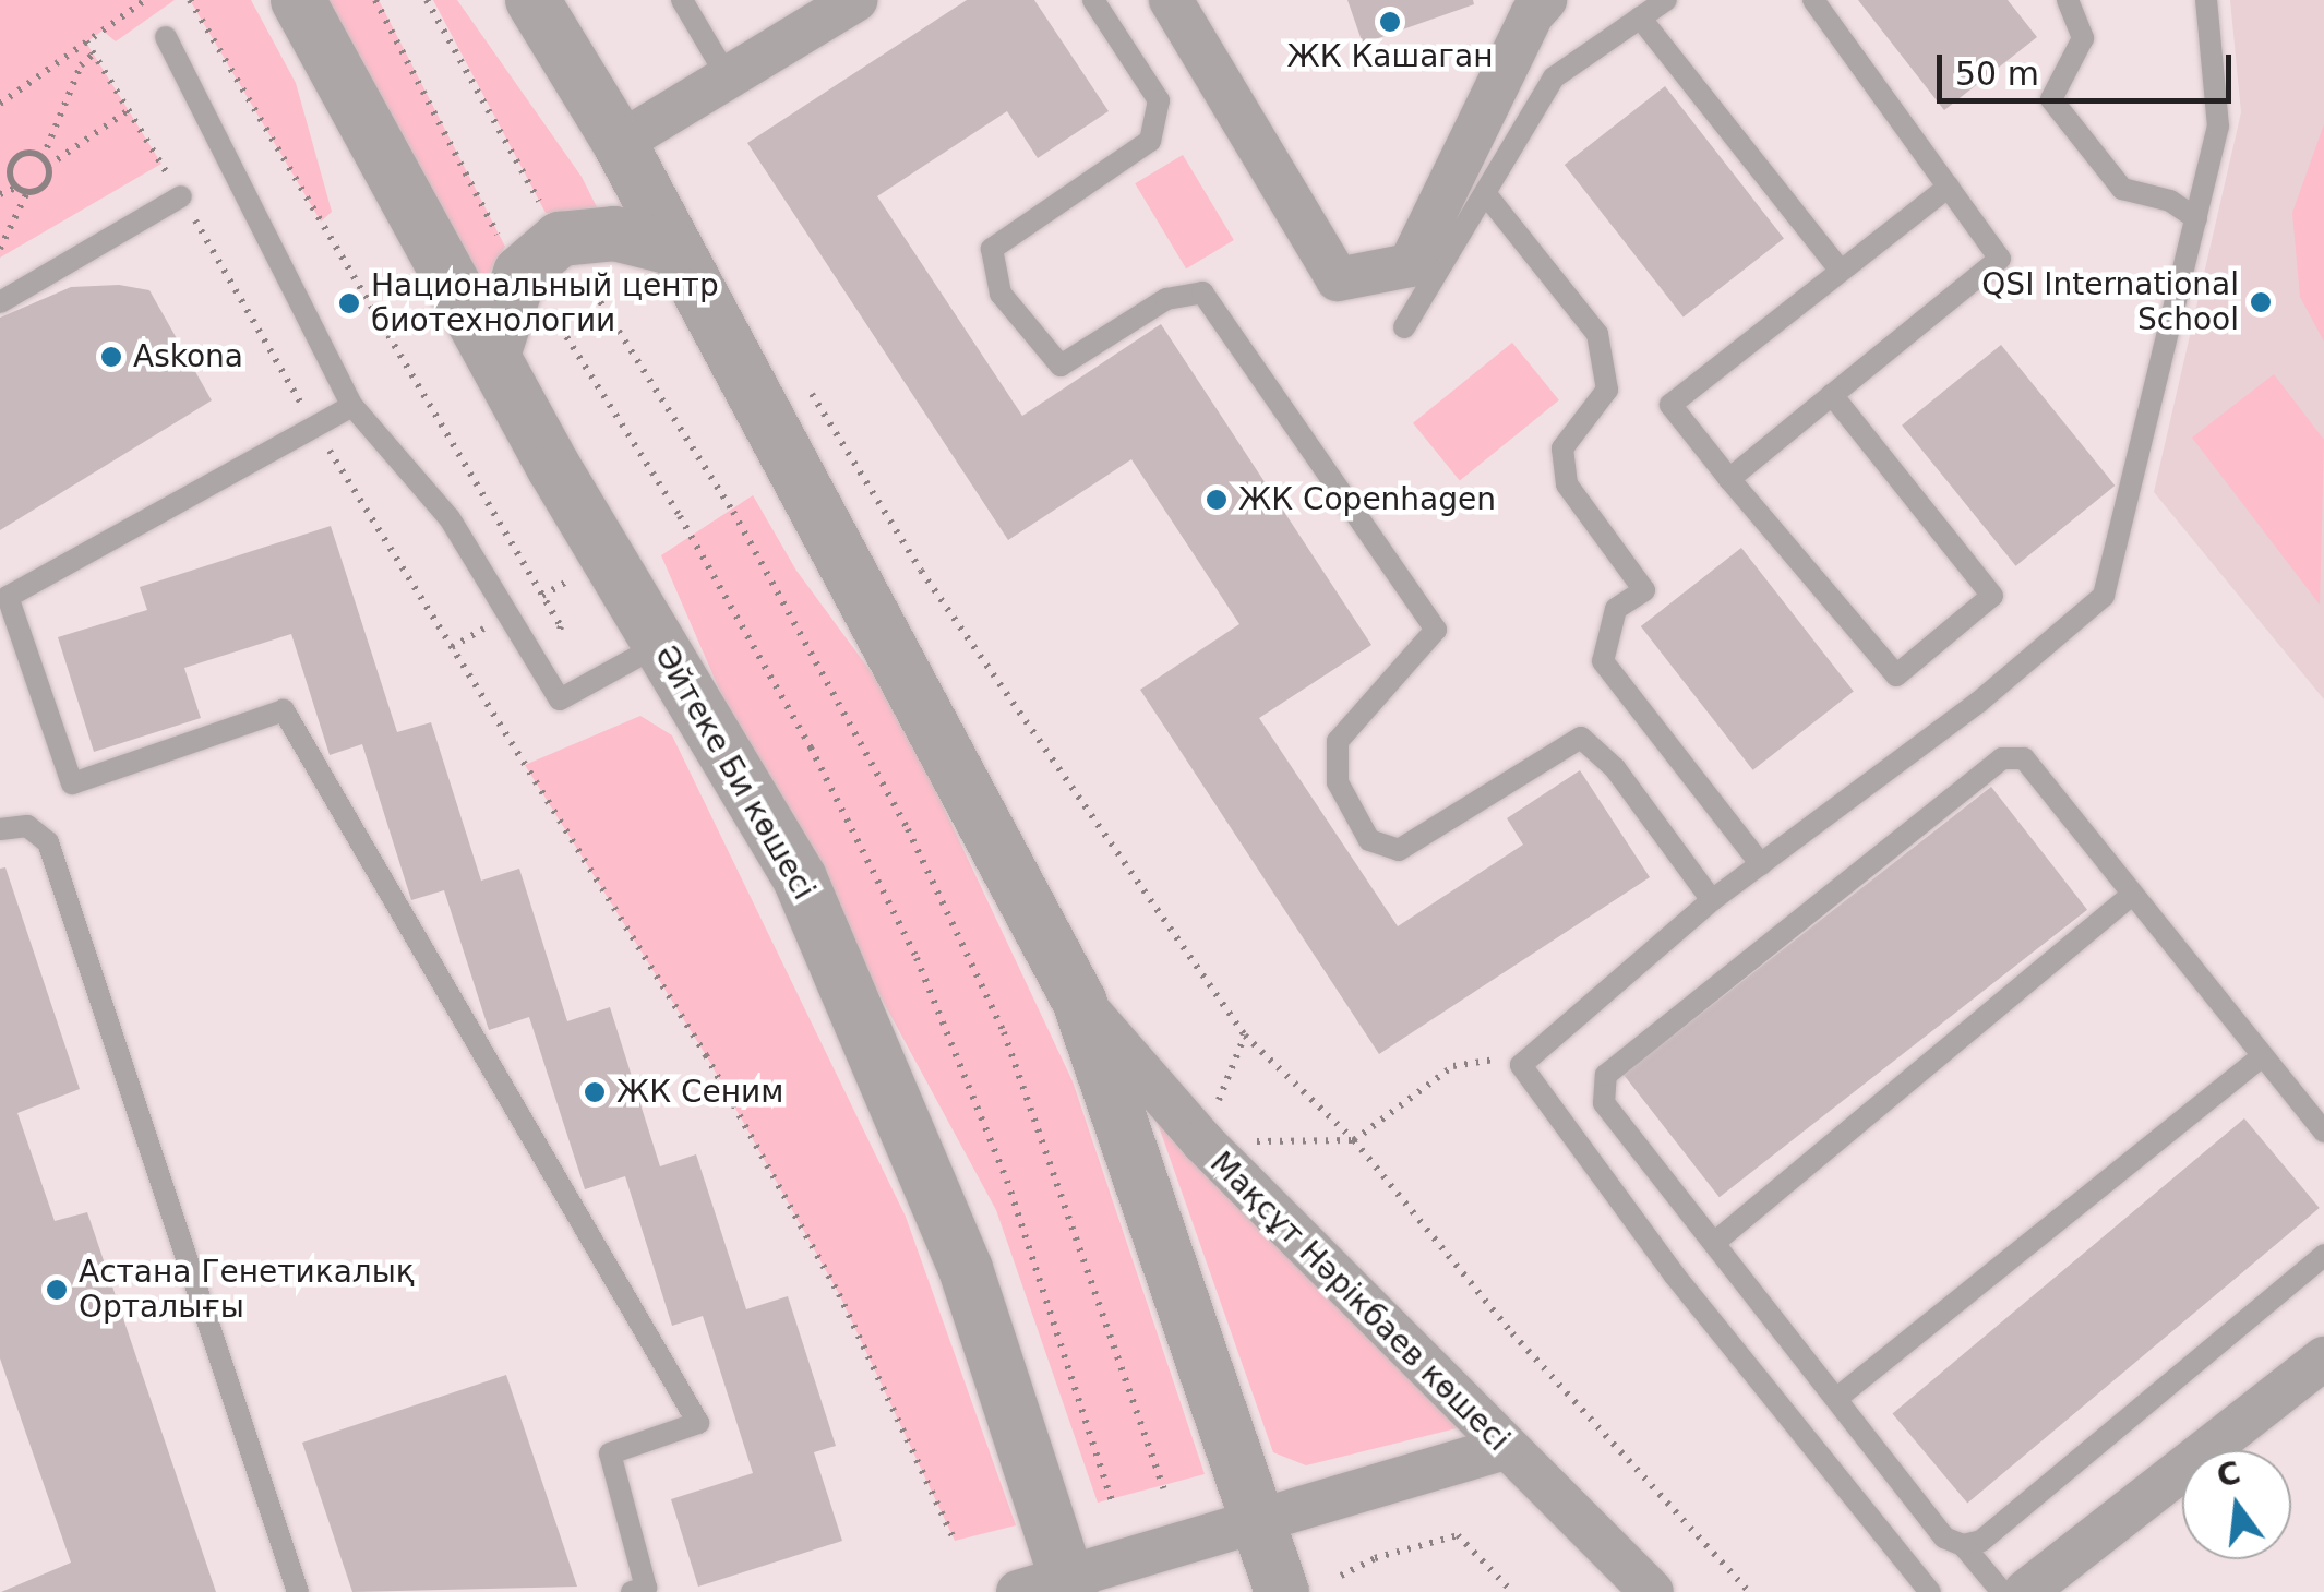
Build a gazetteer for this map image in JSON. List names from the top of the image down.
{
  "streets": {
    "street": ["Әйтеке Би көшесі", "Мақсұт Нәрікбаев көшесі"]
  },
  "places": [
    "ЖК Кашаган",
    "QSI International School",
    "Национальный центр биотехнологии",
    "Askona",
    "ЖК Copenhagen",
    "ЖК Сеним",
    "Астана Генетикалық Орталығы"
  ],
  "scale_bar": "50 m",
  "north": "top"
}
